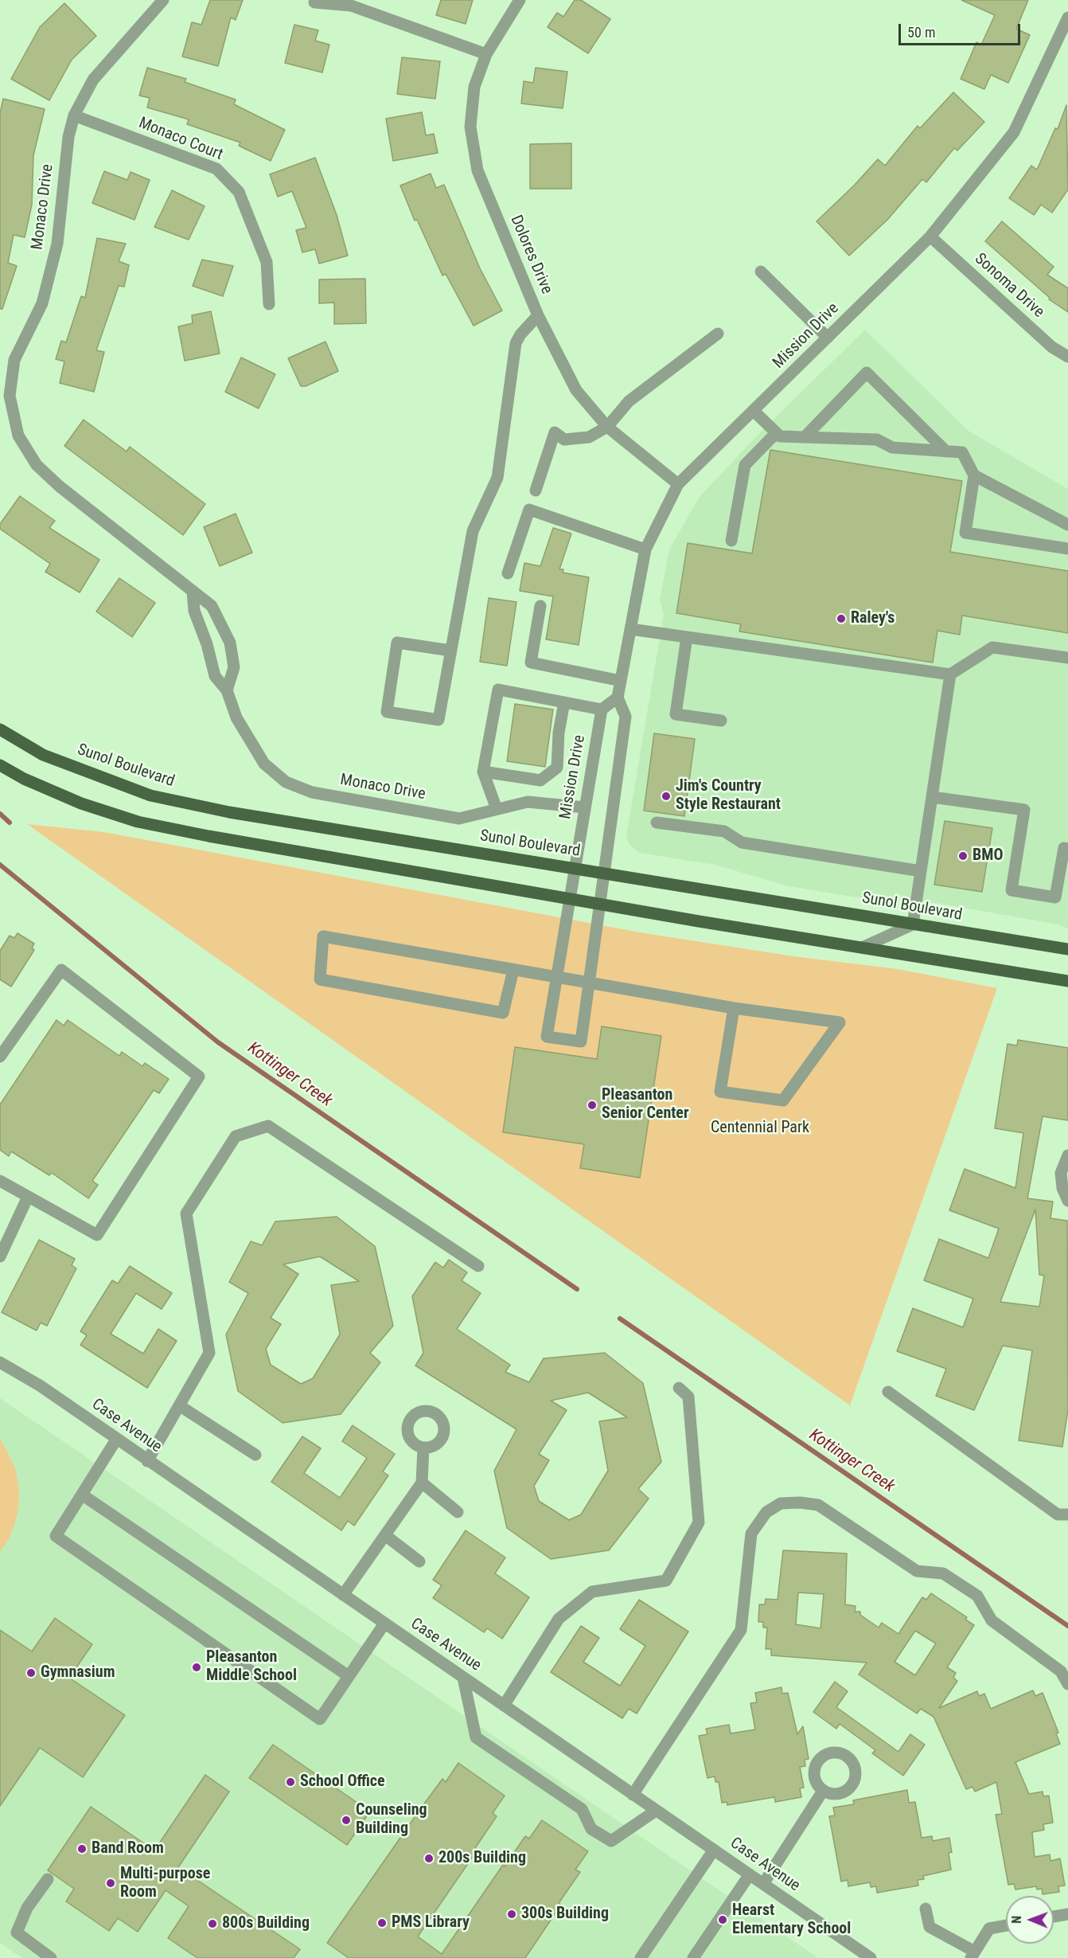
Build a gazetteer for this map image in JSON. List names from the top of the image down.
{
  "streets": {
    "main road": ["Sunol Boulevard"],
    "street": [
      "Monaco Court",
      "Monaco Drive",
      "Dolores Drive",
      "Sonoma Drive",
      "Mission Drive",
      "Case Avenue"
    ]
  },
  "crossings": [
    ["Monaco Court", "Monaco Drive"],
    ["Monaco Drive", "Mission Drive"],
    ["Dolores Drive", "Mission Drive"],
    ["Sonoma Drive", "Mission Drive"],
    ["Mission Drive", "Sunol Boulevard"]
  ],
  "water": ["Kottinger Creek"],
  "parks": ["Centennial Park"],
  "places": [
    "Raley's",
    "Jim's Country Style Restaurant",
    "BMO",
    "Pleasanton Senior Center",
    "Pleasanton Middle School",
    "Gymnasium",
    "School Office",
    "Counseling Building",
    "Band Room",
    "200s Building",
    "Multi-purpose Room",
    "300s Building",
    "Hearst Elementary School",
    "PMS Library",
    "800s Building"
  ],
  "scale_bar": "50 m",
  "north": "left"
}
